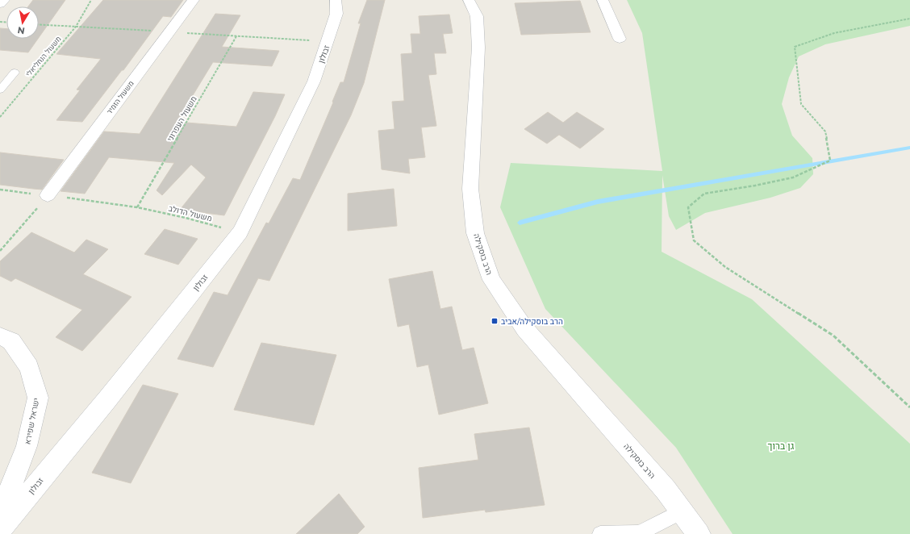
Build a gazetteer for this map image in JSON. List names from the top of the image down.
{
  "streets": {
    "street": [
      "זבולון",
      "משעול הזמיר",
      "הרב בוסקילה",
      "ישראל שפירא"
    ],
    "path": ["משעול הנחליאלי", "משעול העפרוני", "משעול הדולב"]
  },
  "crossings": [
    ["זבולון", "משעול הדולב"],
    ["משעול העפרוני", "משעול הדולב"]
  ],
  "parks": ["גן ברוך"],
  "places": {
    "transit": ["הרב בוסקילה/אביב"]
  },
  "north": "bottom"
}
